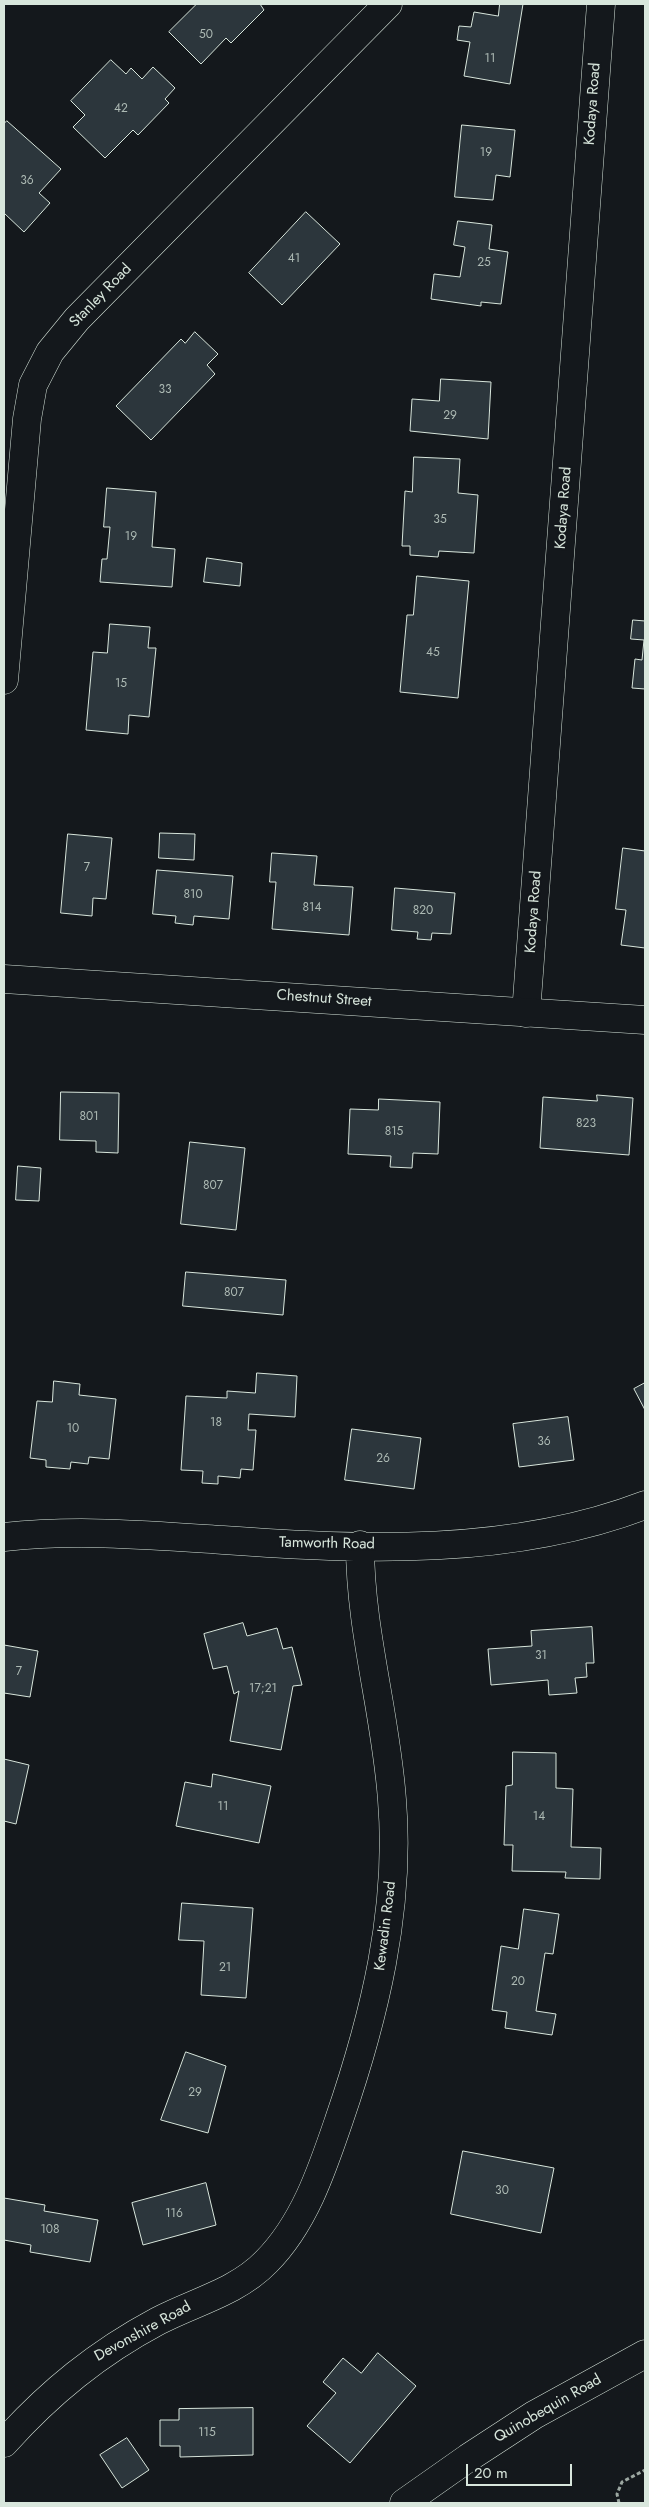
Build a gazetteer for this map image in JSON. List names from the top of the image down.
{
  "streets": {
    "street": [
      "Kodaya Road",
      "Stanley Road",
      "Chestnut Street",
      "Tamworth Road",
      "Kewadin Road",
      "Devonshire Road",
      "Quinobequin Road"
    ]
  },
  "crossings": [
    ["Kodaya Road", "Chestnut Street"],
    ["Tamworth Road", "Kewadin Road"],
    ["Kewadin Road", "Devonshire Road"]
  ],
  "house_numbers": [
    "50",
    "11",
    "42",
    "19",
    "36",
    "41",
    "25",
    "33",
    "29",
    "35",
    "19",
    "45",
    "15",
    "7",
    "810",
    "814",
    "820",
    "801",
    "823",
    "815",
    "807",
    "807",
    "18",
    "10",
    "36",
    "26",
    "31",
    "7",
    "17;21",
    "11",
    "14",
    "21",
    "20",
    "29",
    "30",
    "116",
    "108",
    "115"
  ],
  "scale_bar": "20 m"
}
